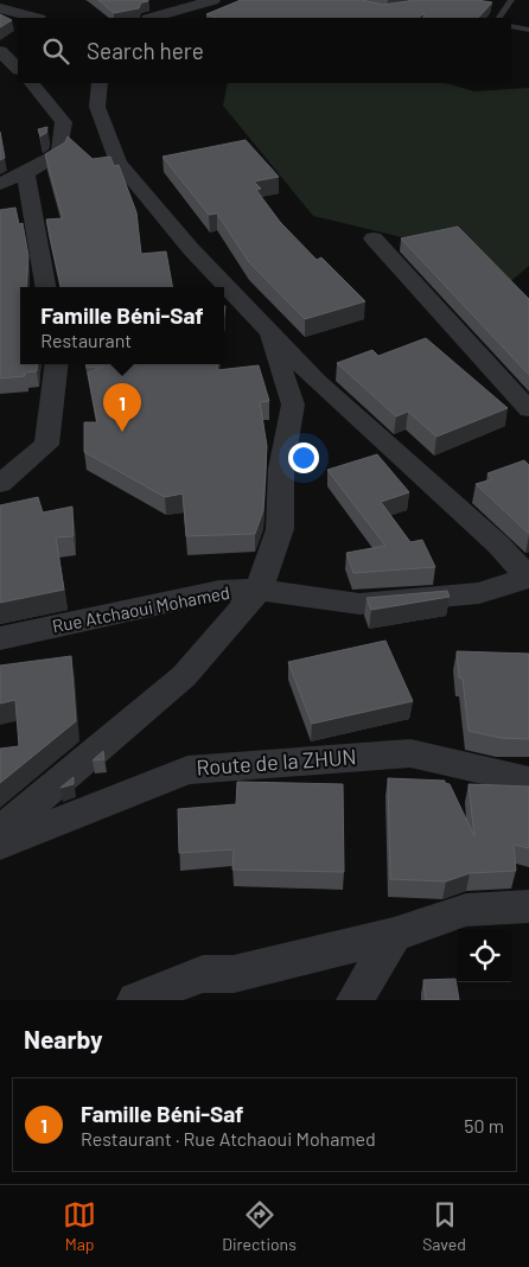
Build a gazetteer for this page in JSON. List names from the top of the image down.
{
  "streets": {
    "street": ["Rue Atchaoui Mohamed", "Route de la ZHUN"]
  },
  "page": {
    "search": "Search here",
    "popup": ["Famille Béni-Saf", "Restaurant"],
    "pins": "1",
    "heading": "Nearby",
    "list": [
      {
        "mark": "1",
        "name": "Famille Béni-Saf",
        "note": "Restaurant · Rue Atchaoui Mohamed",
        "value": "50 m"
      }
    ],
    "nav": ["Map", "Directions", "Saved"]
  }
}
